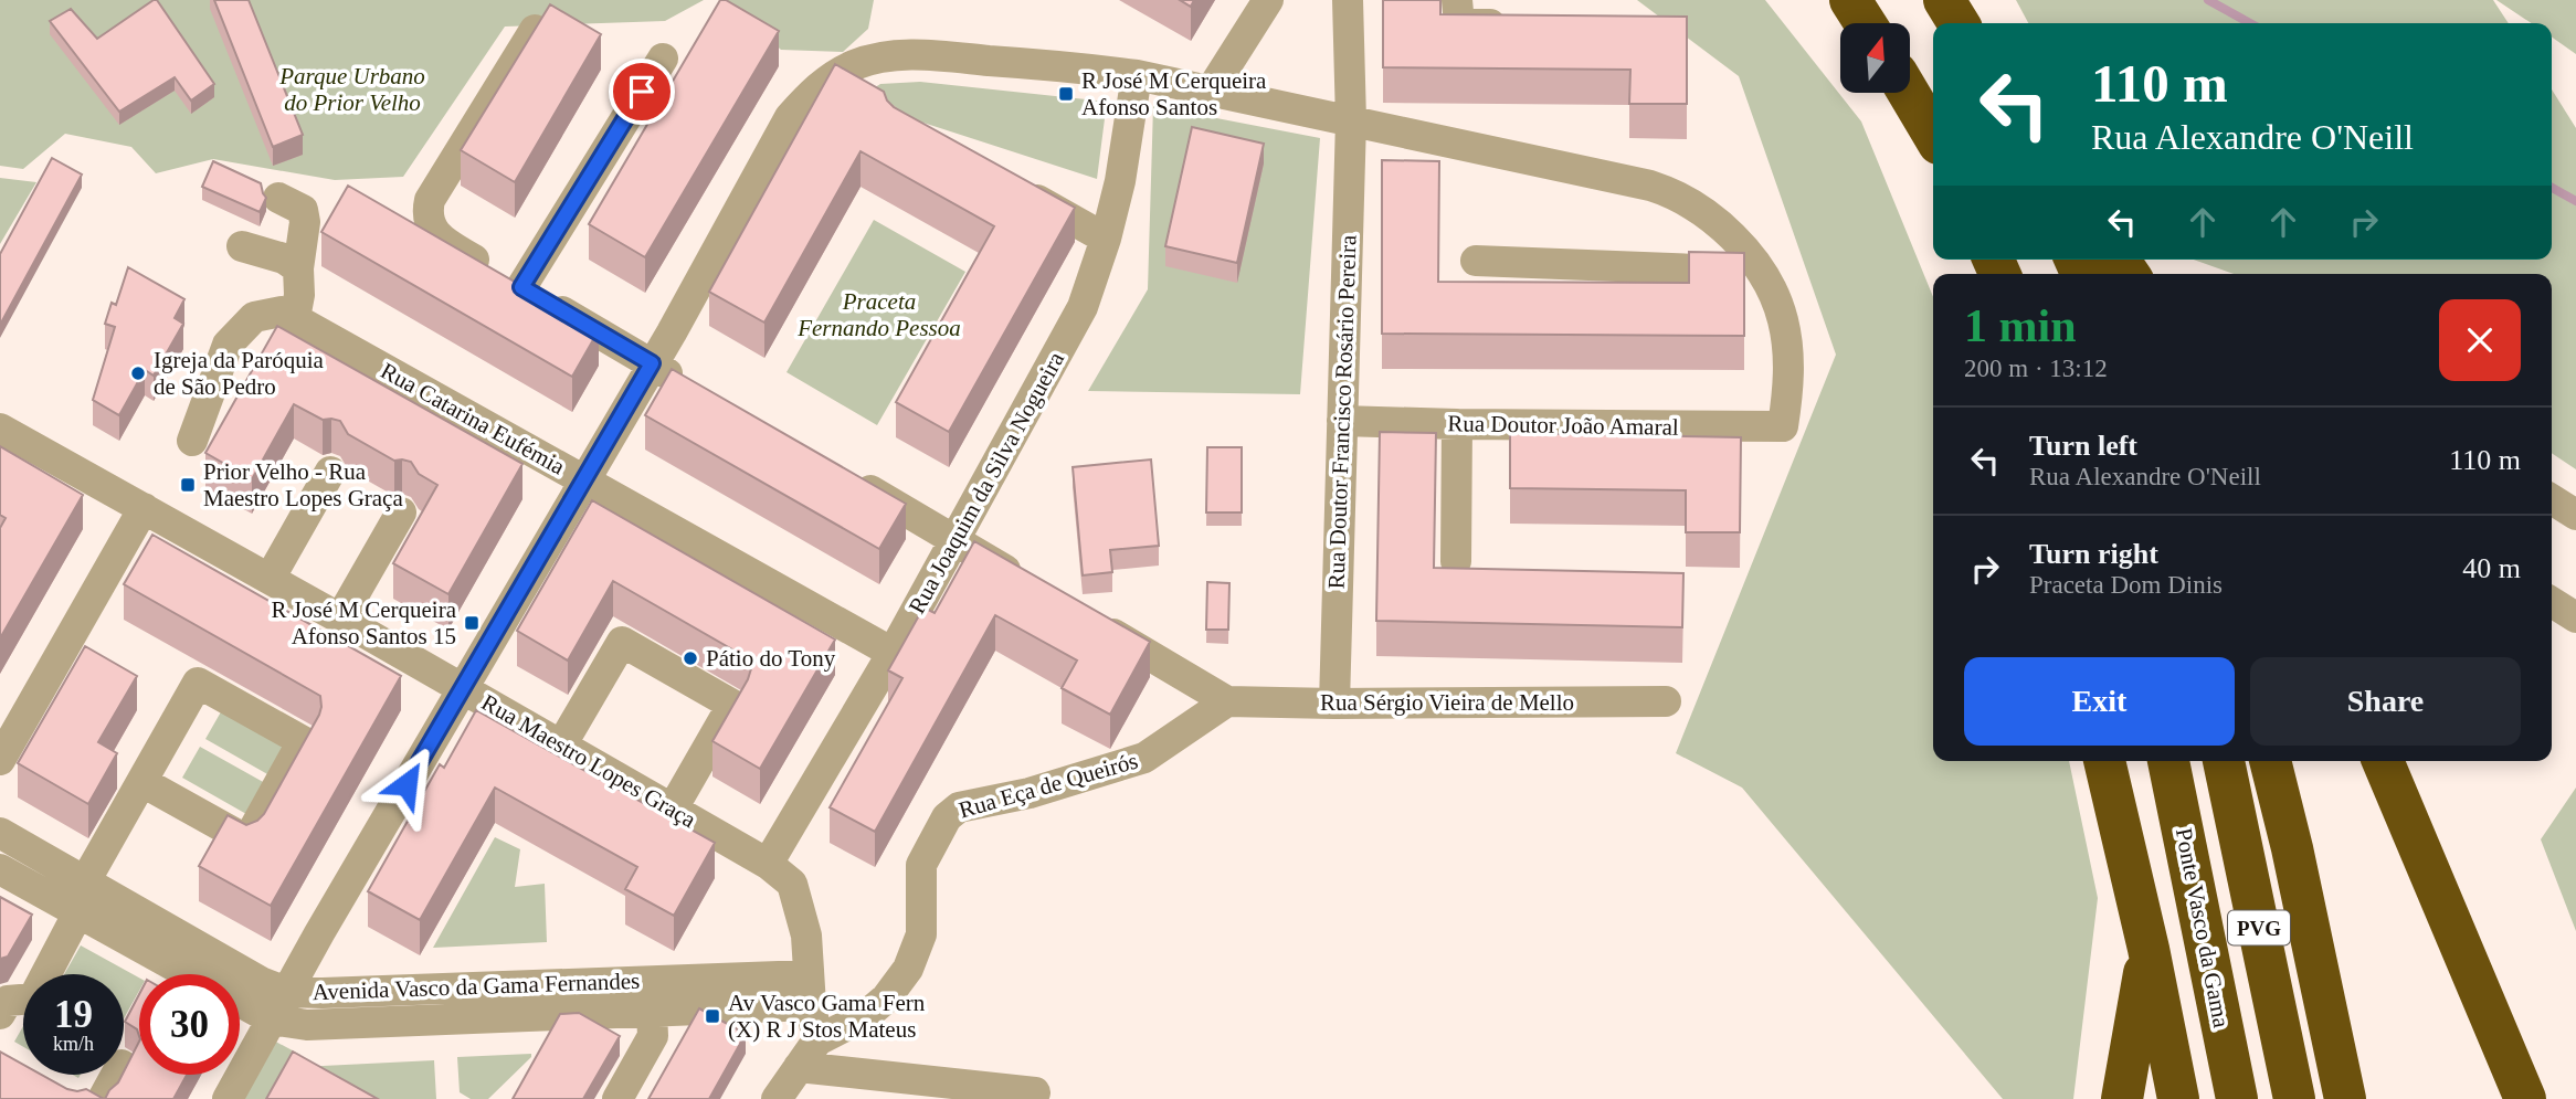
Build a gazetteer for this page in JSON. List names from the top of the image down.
{
  "streets": {
    "highway": ["Ponte Vasco da Gama", "PVG"],
    "street": [
      "Rua Doutor Francisco Rosário Pereira",
      "Rua Catarina Eufémia",
      "Rua Doutor João Amaral",
      "Rua Joaquim da Silva Nogueira",
      "Rua Sérgio Vieira de Mello",
      "Rua Maestro Lopes Graça",
      "Rua Eça de Queirós",
      "Avenida Vasco da Gama Fernandes"
    ]
  },
  "crossings": [
    ["Rua Doutor Francisco Rosário Pereira", "Rua Doutor João Amaral"],
    ["Rua Doutor Francisco Rosário Pereira", "Rua Sérgio Vieira de Mello"],
    ["Rua Catarina Eufémia", "Rua Joaquim da Silva Nogueira"],
    ["Rua Joaquim da Silva Nogueira", "Rua Maestro Lopes Graça"],
    ["Rua Sérgio Vieira de Mello", "Rua Eça de Queirós"],
    ["Rua Maestro Lopes Graça", "Rua Eça de Queirós"],
    ["Rua Maestro Lopes Graça", "Avenida Vasco da Gama Fernandes"]
  ],
  "parks": ["Parque Urbano do Prior Velho", "Praceta Fernando Pessoa"],
  "places": {
    "transit": [
      "R José M Cerqueira Afonso Santos",
      "Prior Velho - Rua Maestro Lopes Graça",
      "R José M Cerqueira Afonso Santos 15",
      "Av Vasco Gama Fern (X) R J Stos Mateus"
    ],
    "other": ["Igreja da Paróquia de São Pedro", "Pátio do Tony"]
  },
  "north": "top",
  "page": {
    "turn": ["110 m", "Rua Alexandre O'Neill"],
    "heading": ["1 min", "200 m · 13:12"],
    "list": [
      {
        "name": "Turn left",
        "note": "Rua Alexandre O'Neill",
        "value": "110 m"
      },
      {
        "name": "Turn right",
        "note": "Praceta Dom Dinis",
        "value": "40 m"
      }
    ],
    "buttons": ["Exit", "Share"],
    "speed": "19 km/h",
    "limit": "30"
  }
}
